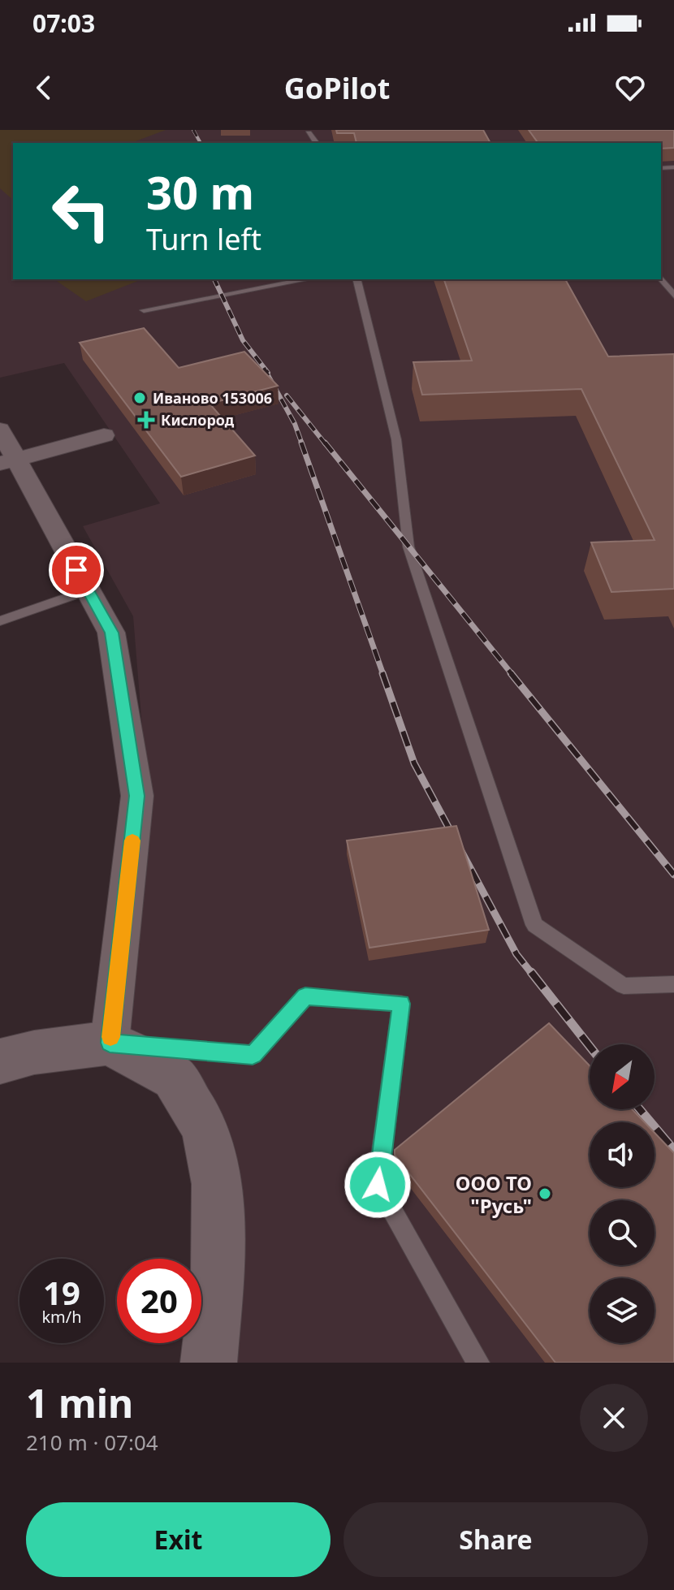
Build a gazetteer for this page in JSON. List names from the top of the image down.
{
  "places": {
    "other": ["Иваново 153006", "ООО ТО \"Русь\""],
    "health": ["Кислород"]
  },
  "north": "bottom left",
  "page": {
    "status": "07:03",
    "header": "GoPilot",
    "turn": ["30 m", "Turn left"],
    "speed": "19 km/h",
    "limit": "20",
    "heading": ["1 min", "210 m · 07:04"],
    "buttons": ["Exit", "Share"]
  }
}
